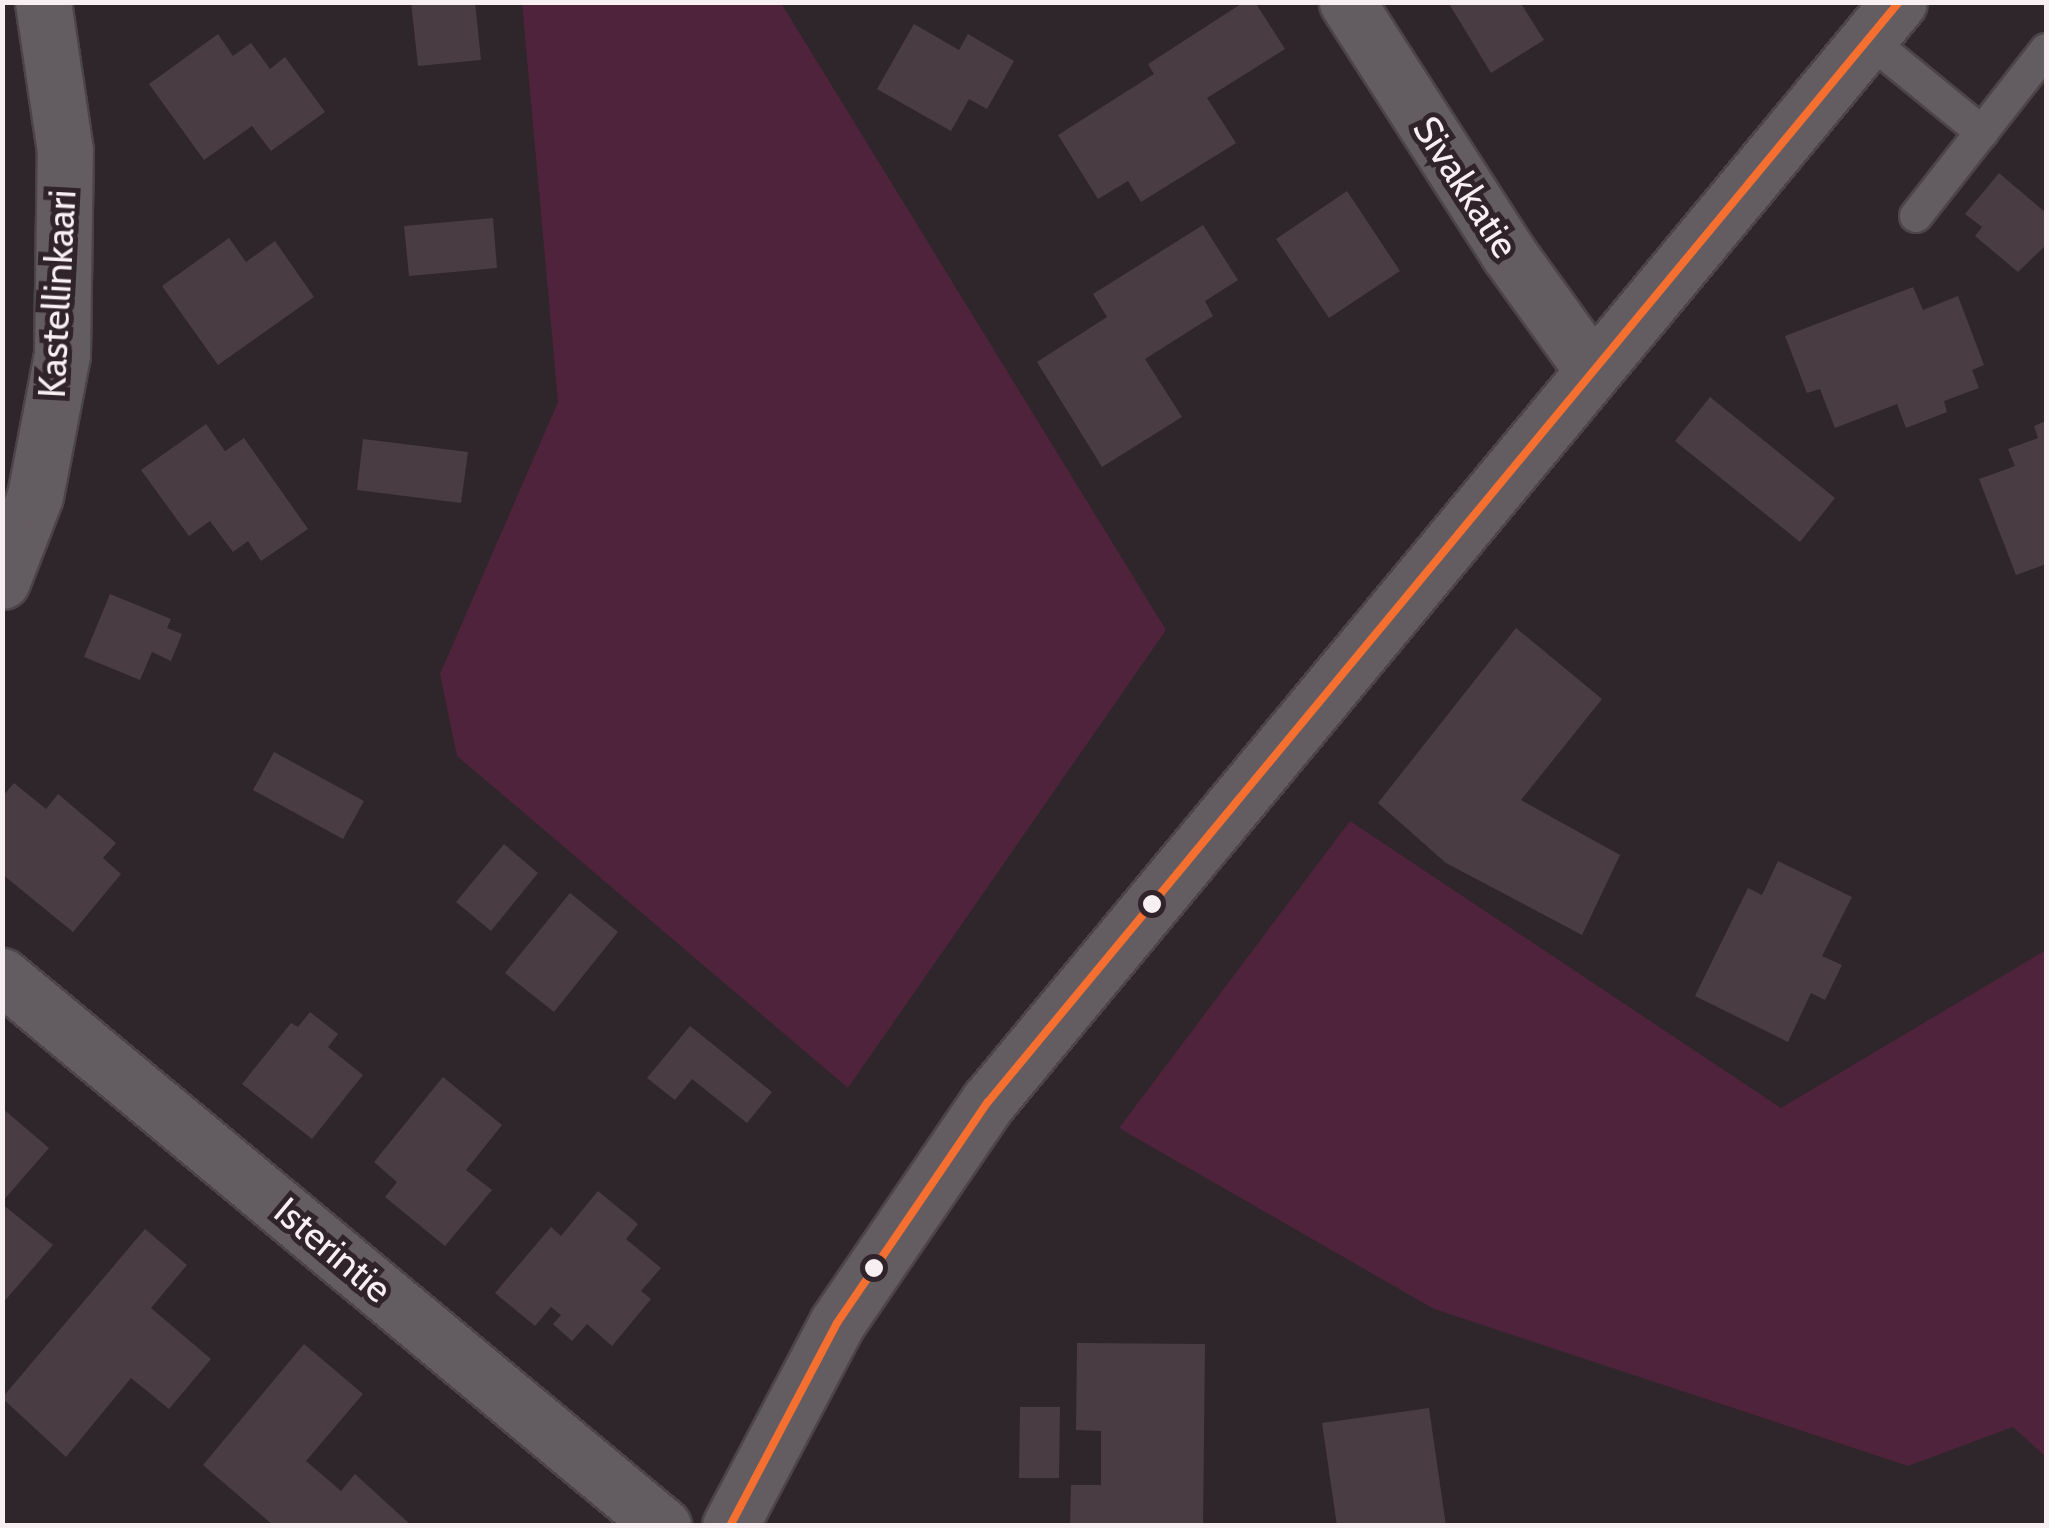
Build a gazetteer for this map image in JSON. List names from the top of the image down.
{
  "streets": {
    "street": ["Sivakkatie", "Kastellinkaari", "Isterintie"]
  }
}
